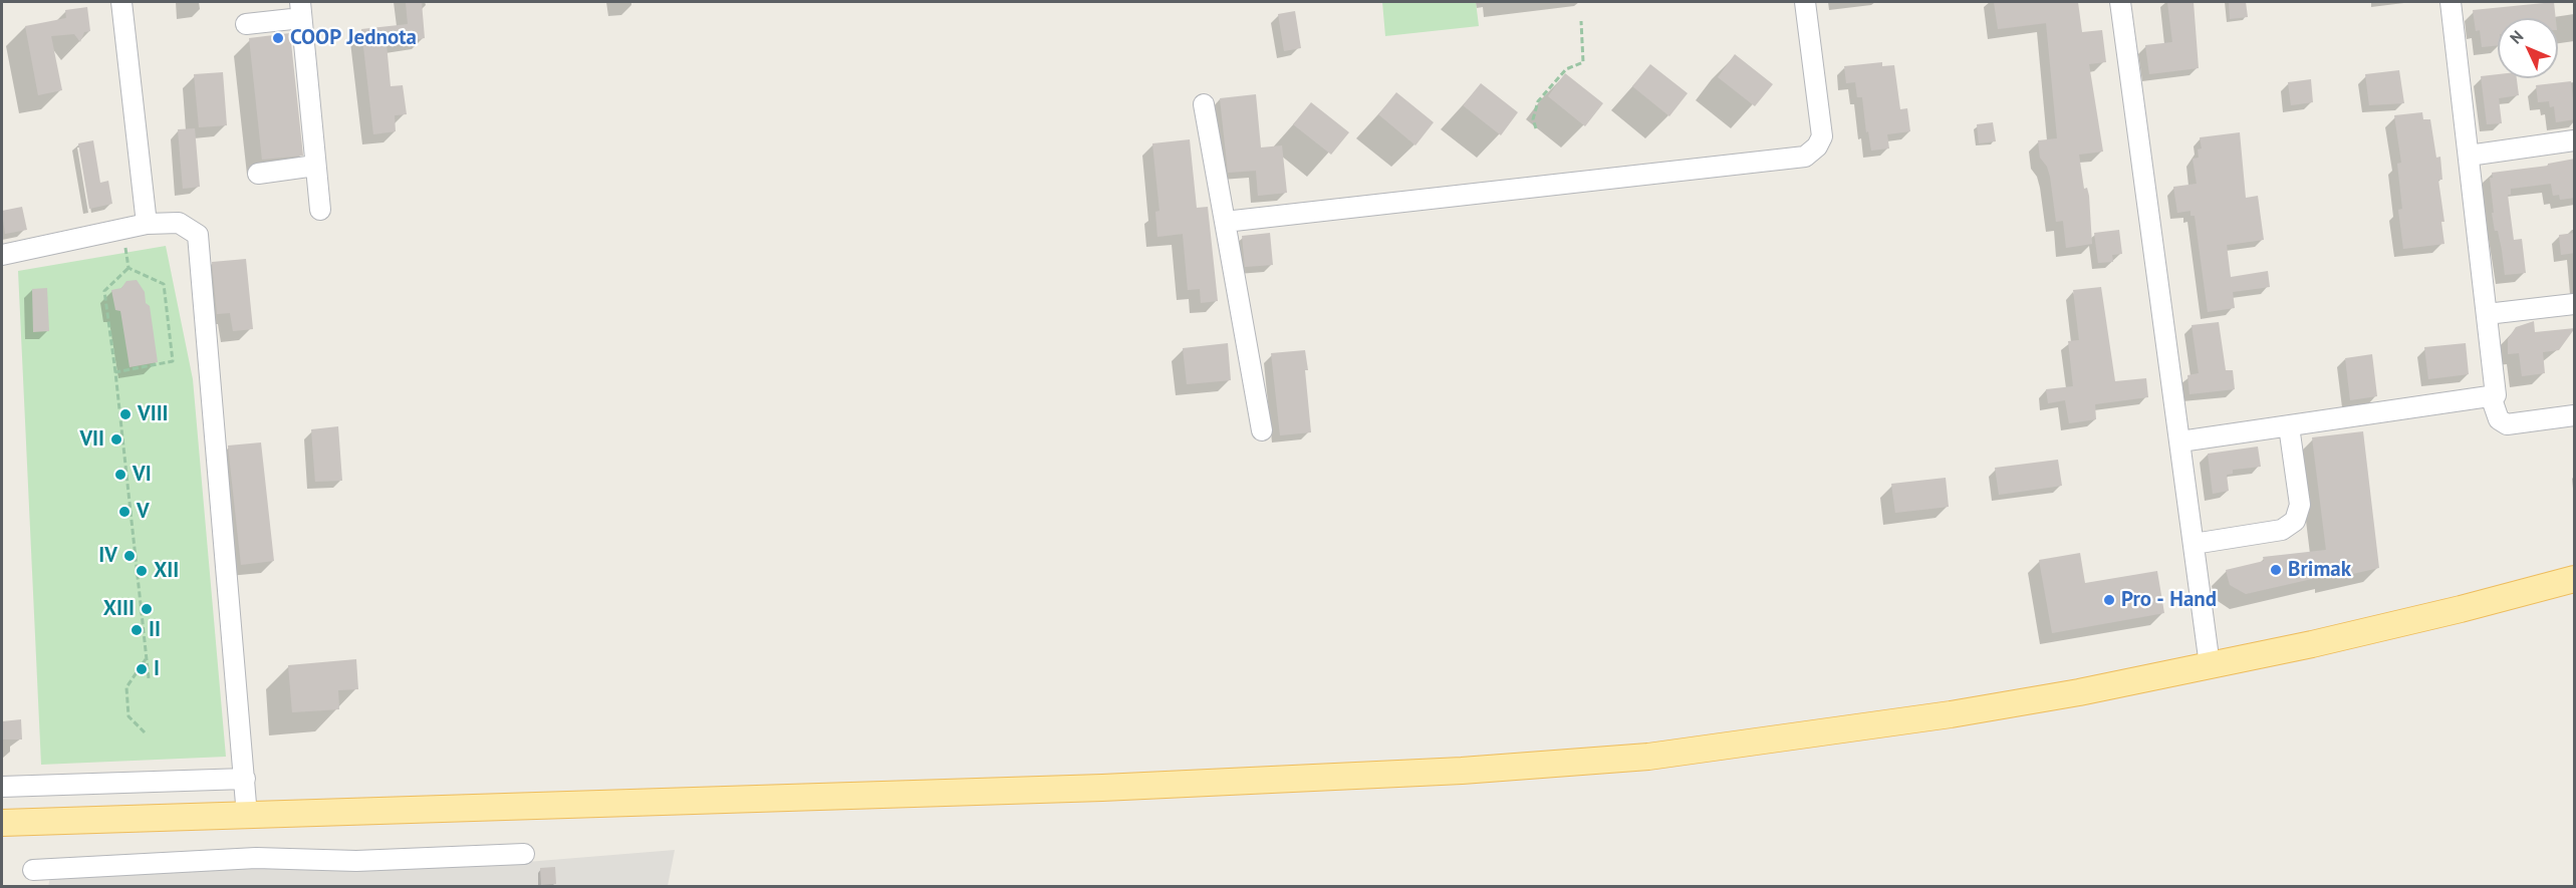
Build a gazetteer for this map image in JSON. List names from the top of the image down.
{
  "places": [
    "COOP Jednota",
    "VIII",
    "VII",
    "VI",
    "V",
    "IV",
    "Brimak",
    "XII",
    "Pro - Hand",
    "XIII",
    "II",
    "I"
  ],
  "north": "top left"
}
